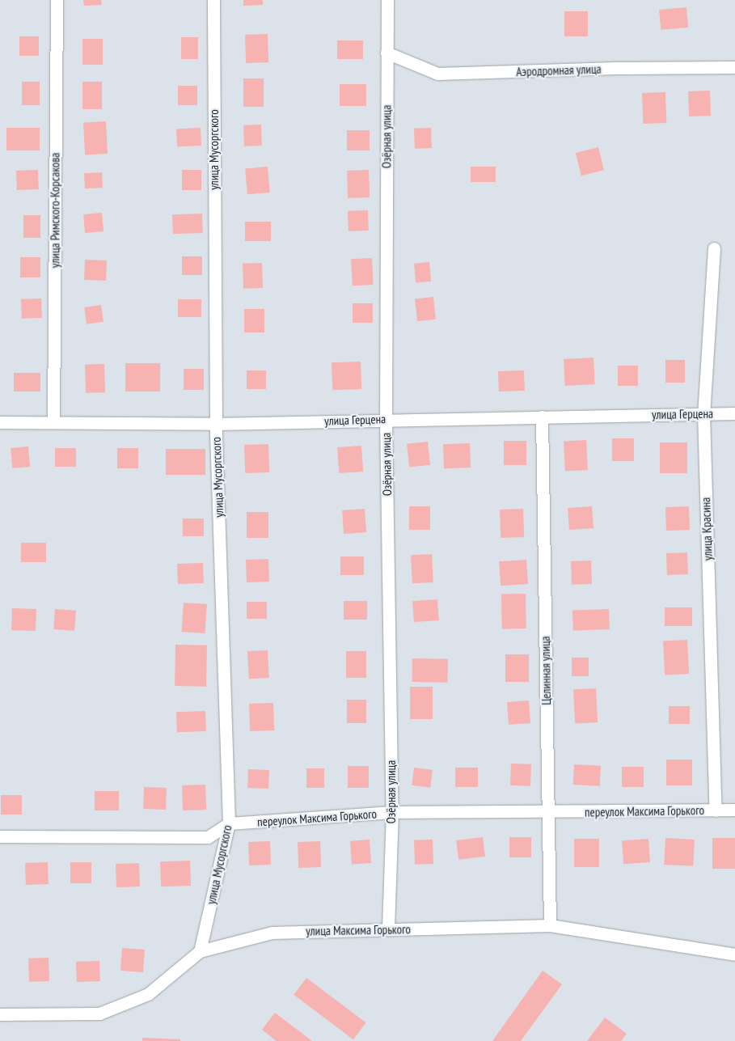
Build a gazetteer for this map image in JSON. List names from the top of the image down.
{
  "streets": {
    "street": [
      "Аэродромная улица",
      "Озёрная улица",
      "улица Мусоргского",
      "улица Римского-Корсакова",
      "улица Герцена",
      "улица Красина",
      "Целинная улица",
      "переулок Максима Горького",
      "улица Максима Горького"
    ]
  },
  "crossings": [
    ["Аэродромная улица", "Озёрная улица"],
    ["Озёрная улица", "улица Герцена"],
    ["Озёрная улица", "переулок Максима Горького"],
    ["Озёрная улица", "улица Максима Горького"],
    ["улица Мусоргского", "улица Герцена"],
    ["улица Мусоргского", "переулок Максима Горького"],
    ["улица Мусоргского", "улица Максима Горького"],
    ["улица Римского-Корсакова", "улица Герцена"],
    ["улица Герцена", "улица Красина"],
    ["улица Герцена", "Целинная улица"],
    ["улица Красина", "переулок Максима Горького"],
    ["Целинная улица", "переулок Максима Горького"],
    ["Целинная улица", "улица Максима Горького"]
  ]
}
